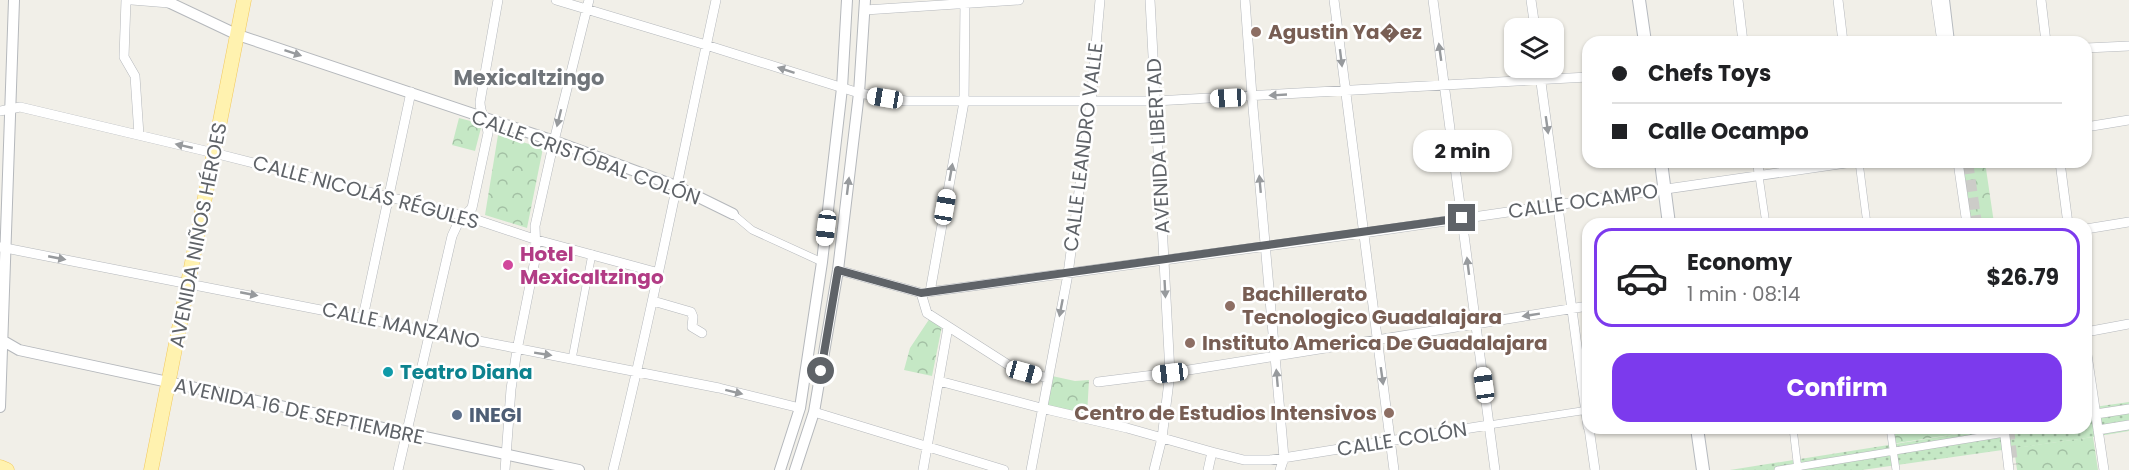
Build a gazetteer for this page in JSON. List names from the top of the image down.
{
  "streets": {
    "main road": ["AVENIDA NIÑOS HÉROES"],
    "street": [
      "AVENIDA LIBERTAD",
      "CALLE LEANDRO VALLE",
      "CALLE CRISTÓBAL COLÓN",
      "CALLE NICOLÁS RÉGULES",
      "CALLE OCAMPO",
      "CALLE MANZANO",
      "AVENIDA 16 DE SEPTIEMBRE",
      "CALLE COLÓN"
    ]
  },
  "crossings": [
    ["AVENIDA LIBERTAD", "CALLE OCAMPO"],
    ["AVENIDA LIBERTAD", "CALLE COLÓN"],
    ["CALLE LEANDRO VALLE", "CALLE OCAMPO"],
    ["CALLE LEANDRO VALLE", "CALLE COLÓN"],
    ["CALLE CRISTÓBAL COLÓN", "CALLE OCAMPO"],
    ["CALLE CRISTÓBAL COLÓN", "AVENIDA NIÑOS HÉROES"],
    ["CALLE NICOLÁS RÉGULES", "AVENIDA NIÑOS HÉROES"],
    ["AVENIDA NIÑOS HÉROES", "CALLE MANZANO"],
    ["AVENIDA NIÑOS HÉROES", "AVENIDA 16 DE SEPTIEMBRE"]
  ],
  "one_way": ["CALLE MANZANO"],
  "districts": ["Mexicaltzingo"],
  "places": [
    "Agustin Ya�ez",
    "Hotel Mexicaltzingo",
    "Bachillerato Tecnologico Guadalajara",
    "Instituto America De Guadalajara",
    "Teatro Diana",
    "Centro de Estudios Intensivos",
    "INEGI"
  ],
  "page": {
    "banner": ["Chefs Toys", "Calle Ocampo"],
    "bubble": "2 min",
    "list": [
      {
        "name": "Economy",
        "note": "1 min · 08:14",
        "value": "$26.79"
      }
    ],
    "buttons": "Confirm"
  }
}
